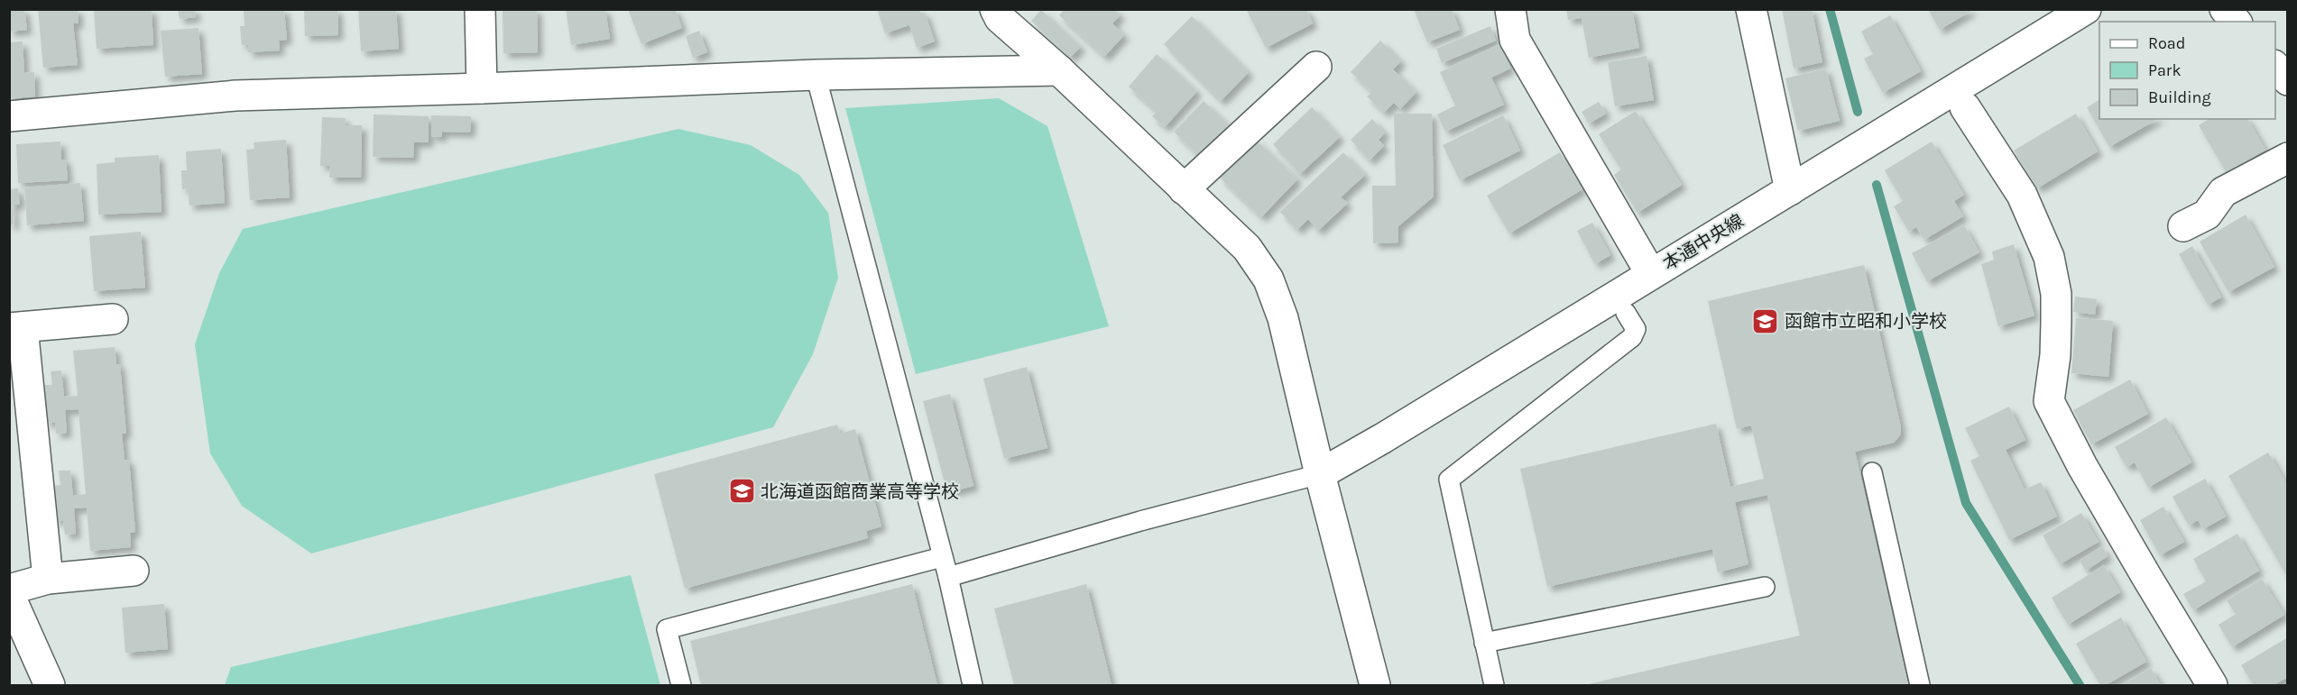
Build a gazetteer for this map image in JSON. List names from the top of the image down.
{
  "streets": {
    "street": ["本通中央線"]
  },
  "places": {
    "school or university": ["函館市立昭和小学校", "北海道函館商業高等学校"]
  },
  "legend": ["Road", "Park", "Building"]
}
